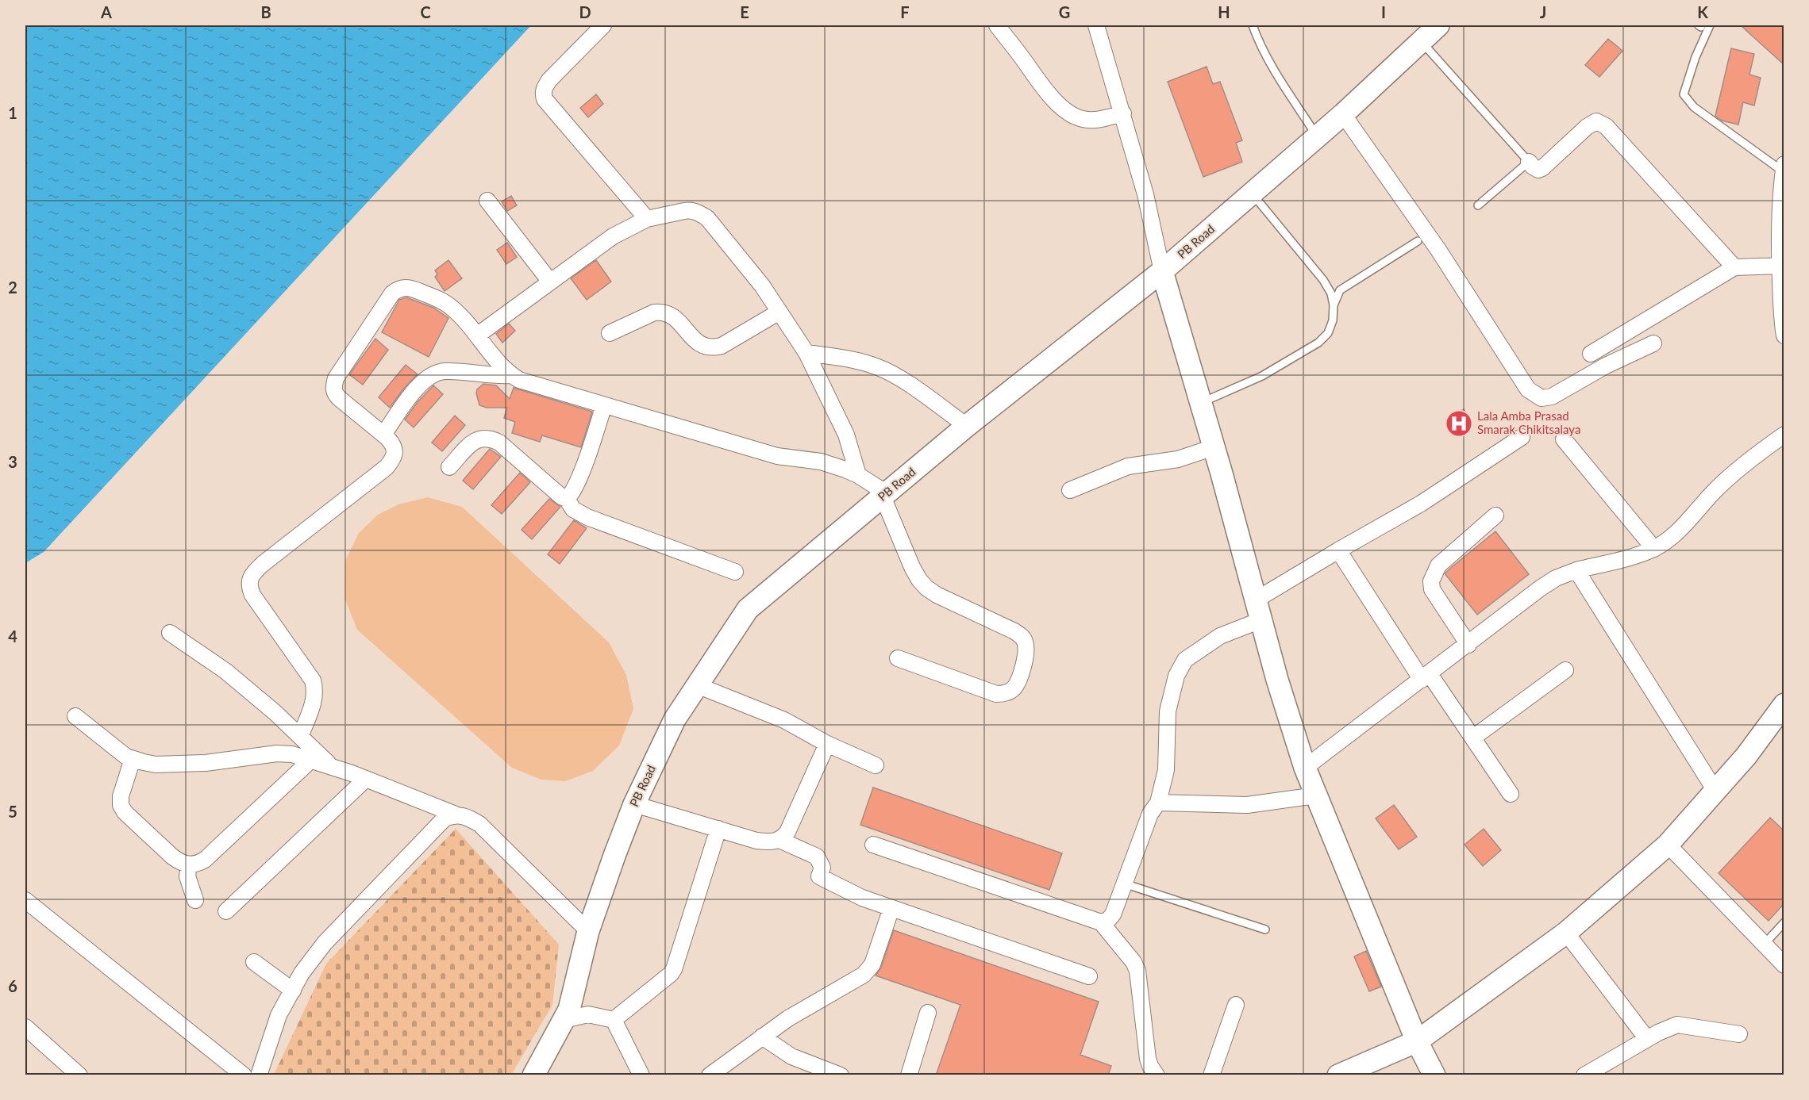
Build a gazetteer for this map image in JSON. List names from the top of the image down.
{
  "streets": {
    "street": ["PB Road"]
  },
  "places": {
    "hospital": ["Lala Amba Prasad Smarak Chikitsalaya"]
  },
  "grid": {
    "columns": [
      "A",
      "B",
      "C",
      "D",
      "E",
      "F",
      "G",
      "H",
      "I",
      "J",
      "K"
    ],
    "rows": [
      "1",
      "2",
      "3",
      "4",
      "5",
      "6"
    ]
  }
}
